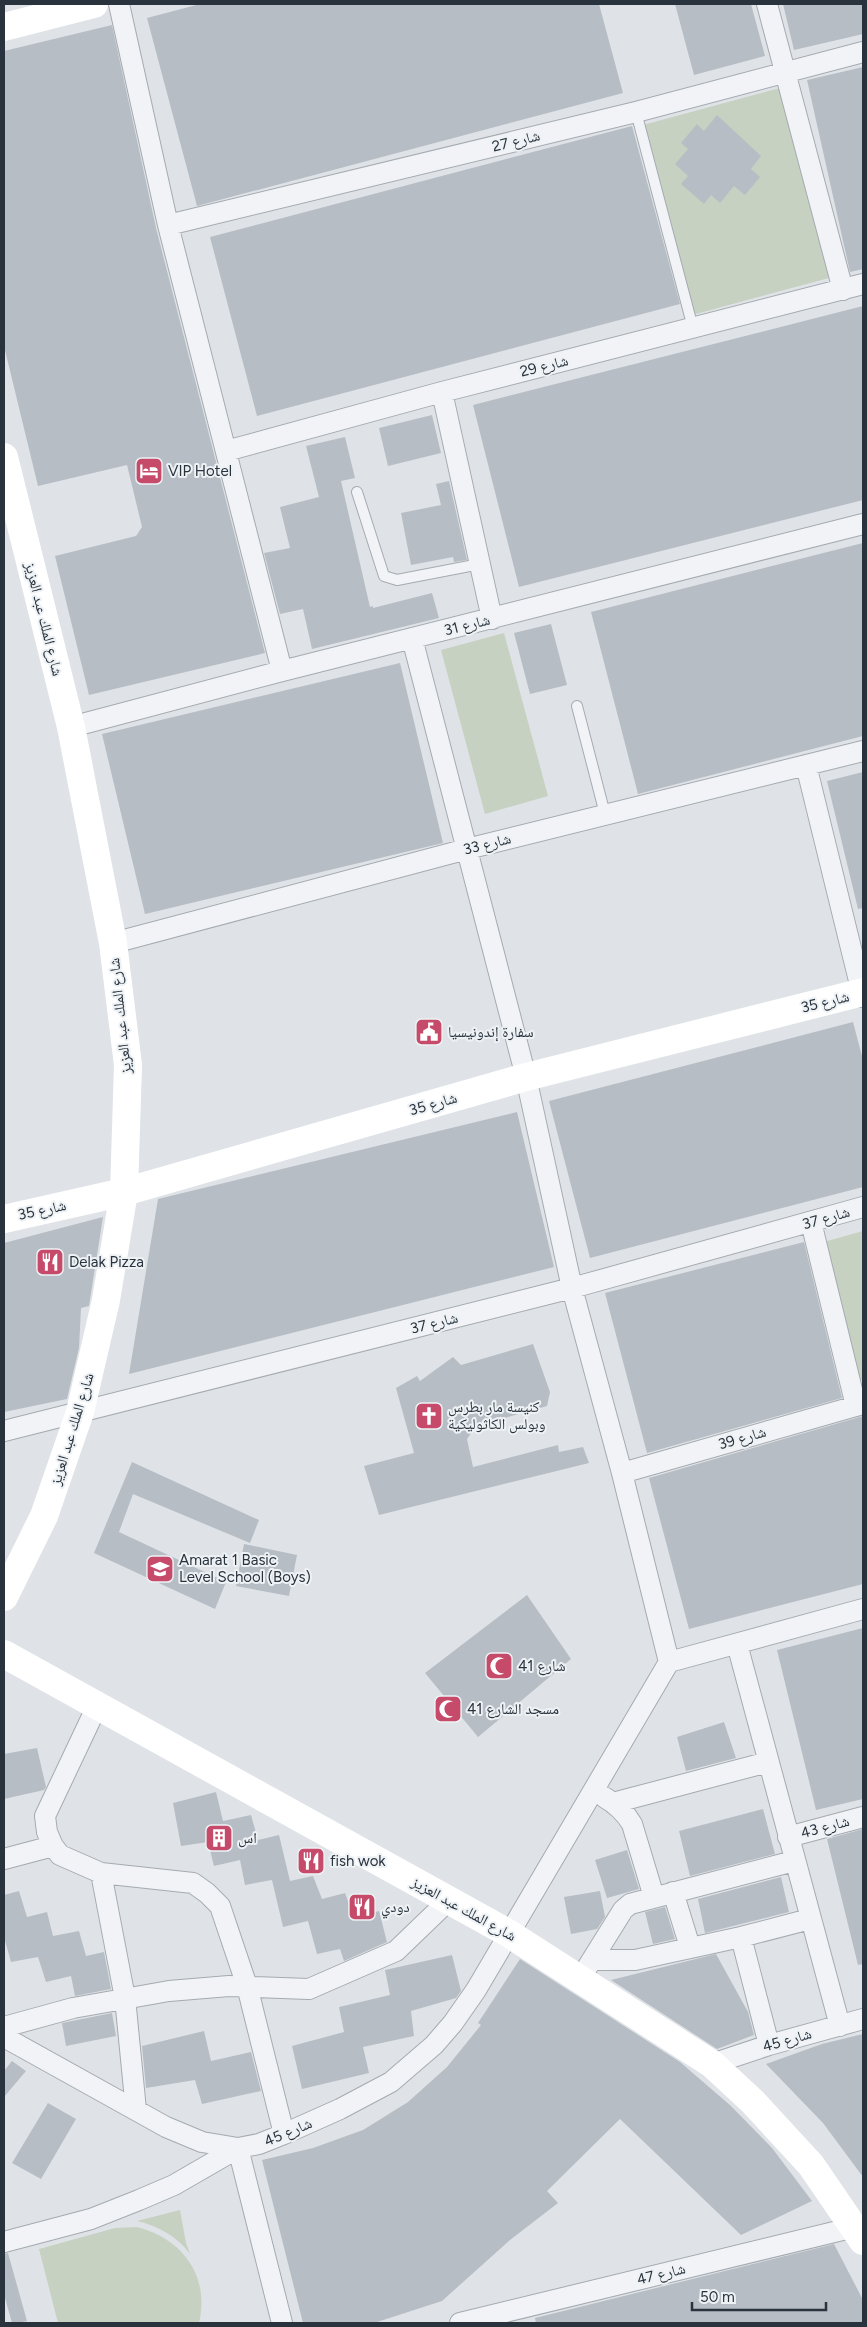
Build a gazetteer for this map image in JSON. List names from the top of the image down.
{
  "streets": {
    "street": [
      "شارع 27",
      "شارع 29",
      "شارع الملك عبد العزيز",
      "شارع 31",
      "شارع 33",
      "شارع 35",
      "شارع 37",
      "شارع 39",
      "شارع 43",
      "شارع 45",
      "شارع 47"
    ]
  },
  "crossings": [
    ["شارع الملك عبد العزيز", "شارع 31"],
    ["شارع الملك عبد العزيز", "شارع 33"],
    ["شارع الملك عبد العزيز", "شارع 35"],
    ["شارع الملك عبد العزيز", "شارع 37"],
    ["شارع الملك عبد العزيز", "شارع 45"],
    ["شارع الملك عبد العزيز", "شارع 47"]
  ],
  "places": {
    "hotel": ["VIP Hotel"],
    "public building": ["سفارة إندونيسيا"],
    "restaurant": ["Delak Pizza", "fish wok", "دودي"],
    "church": ["كنيسة مار بطرس وبولس الكاثوليكية"],
    "school or university": ["Amarat 1 Basic Level School (Boys)"],
    "mosque": ["شارع 41", "مسجد الشارع 41"],
    "building": ["اس"]
  },
  "scale_bar": "50 m"
}
